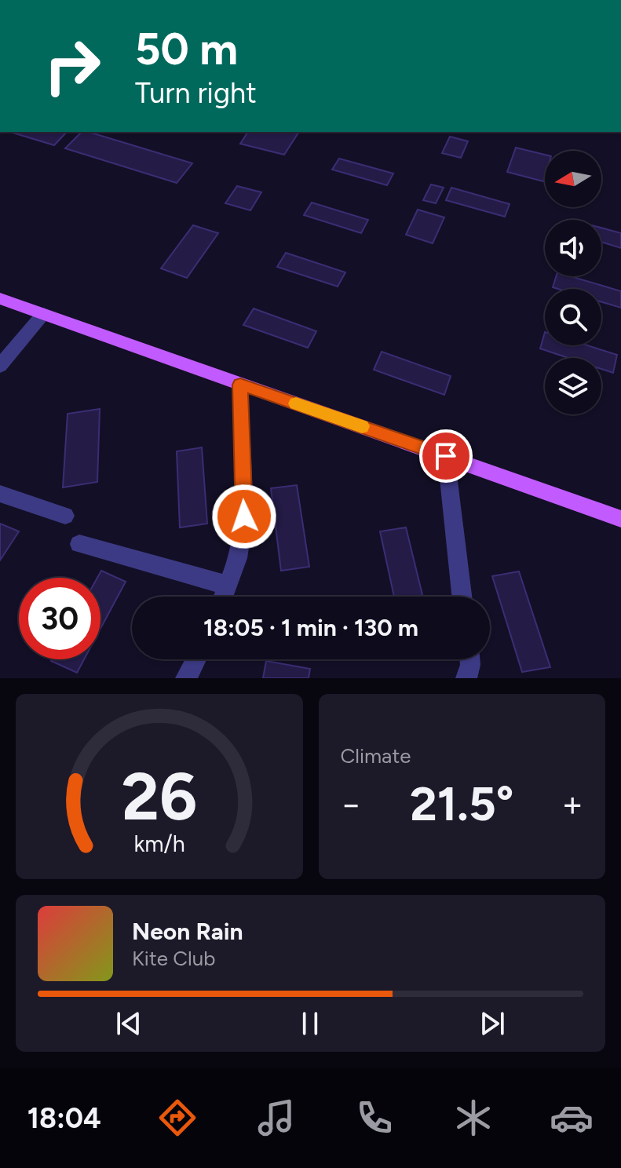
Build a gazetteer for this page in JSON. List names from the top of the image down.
{
  "north": "left",
  "page": {
    "turn": ["50 m", "Turn right"],
    "limit": "30",
    "trip": "18:05 · 1 min · 130 m",
    "tile": "Climate",
    "heat": ["−", "21.5°", "+"],
    "song": ["Neon Rain", "Kite Club"],
    "tabs": "18:04",
    "gauge": ["26", "km/h"]
  }
}
